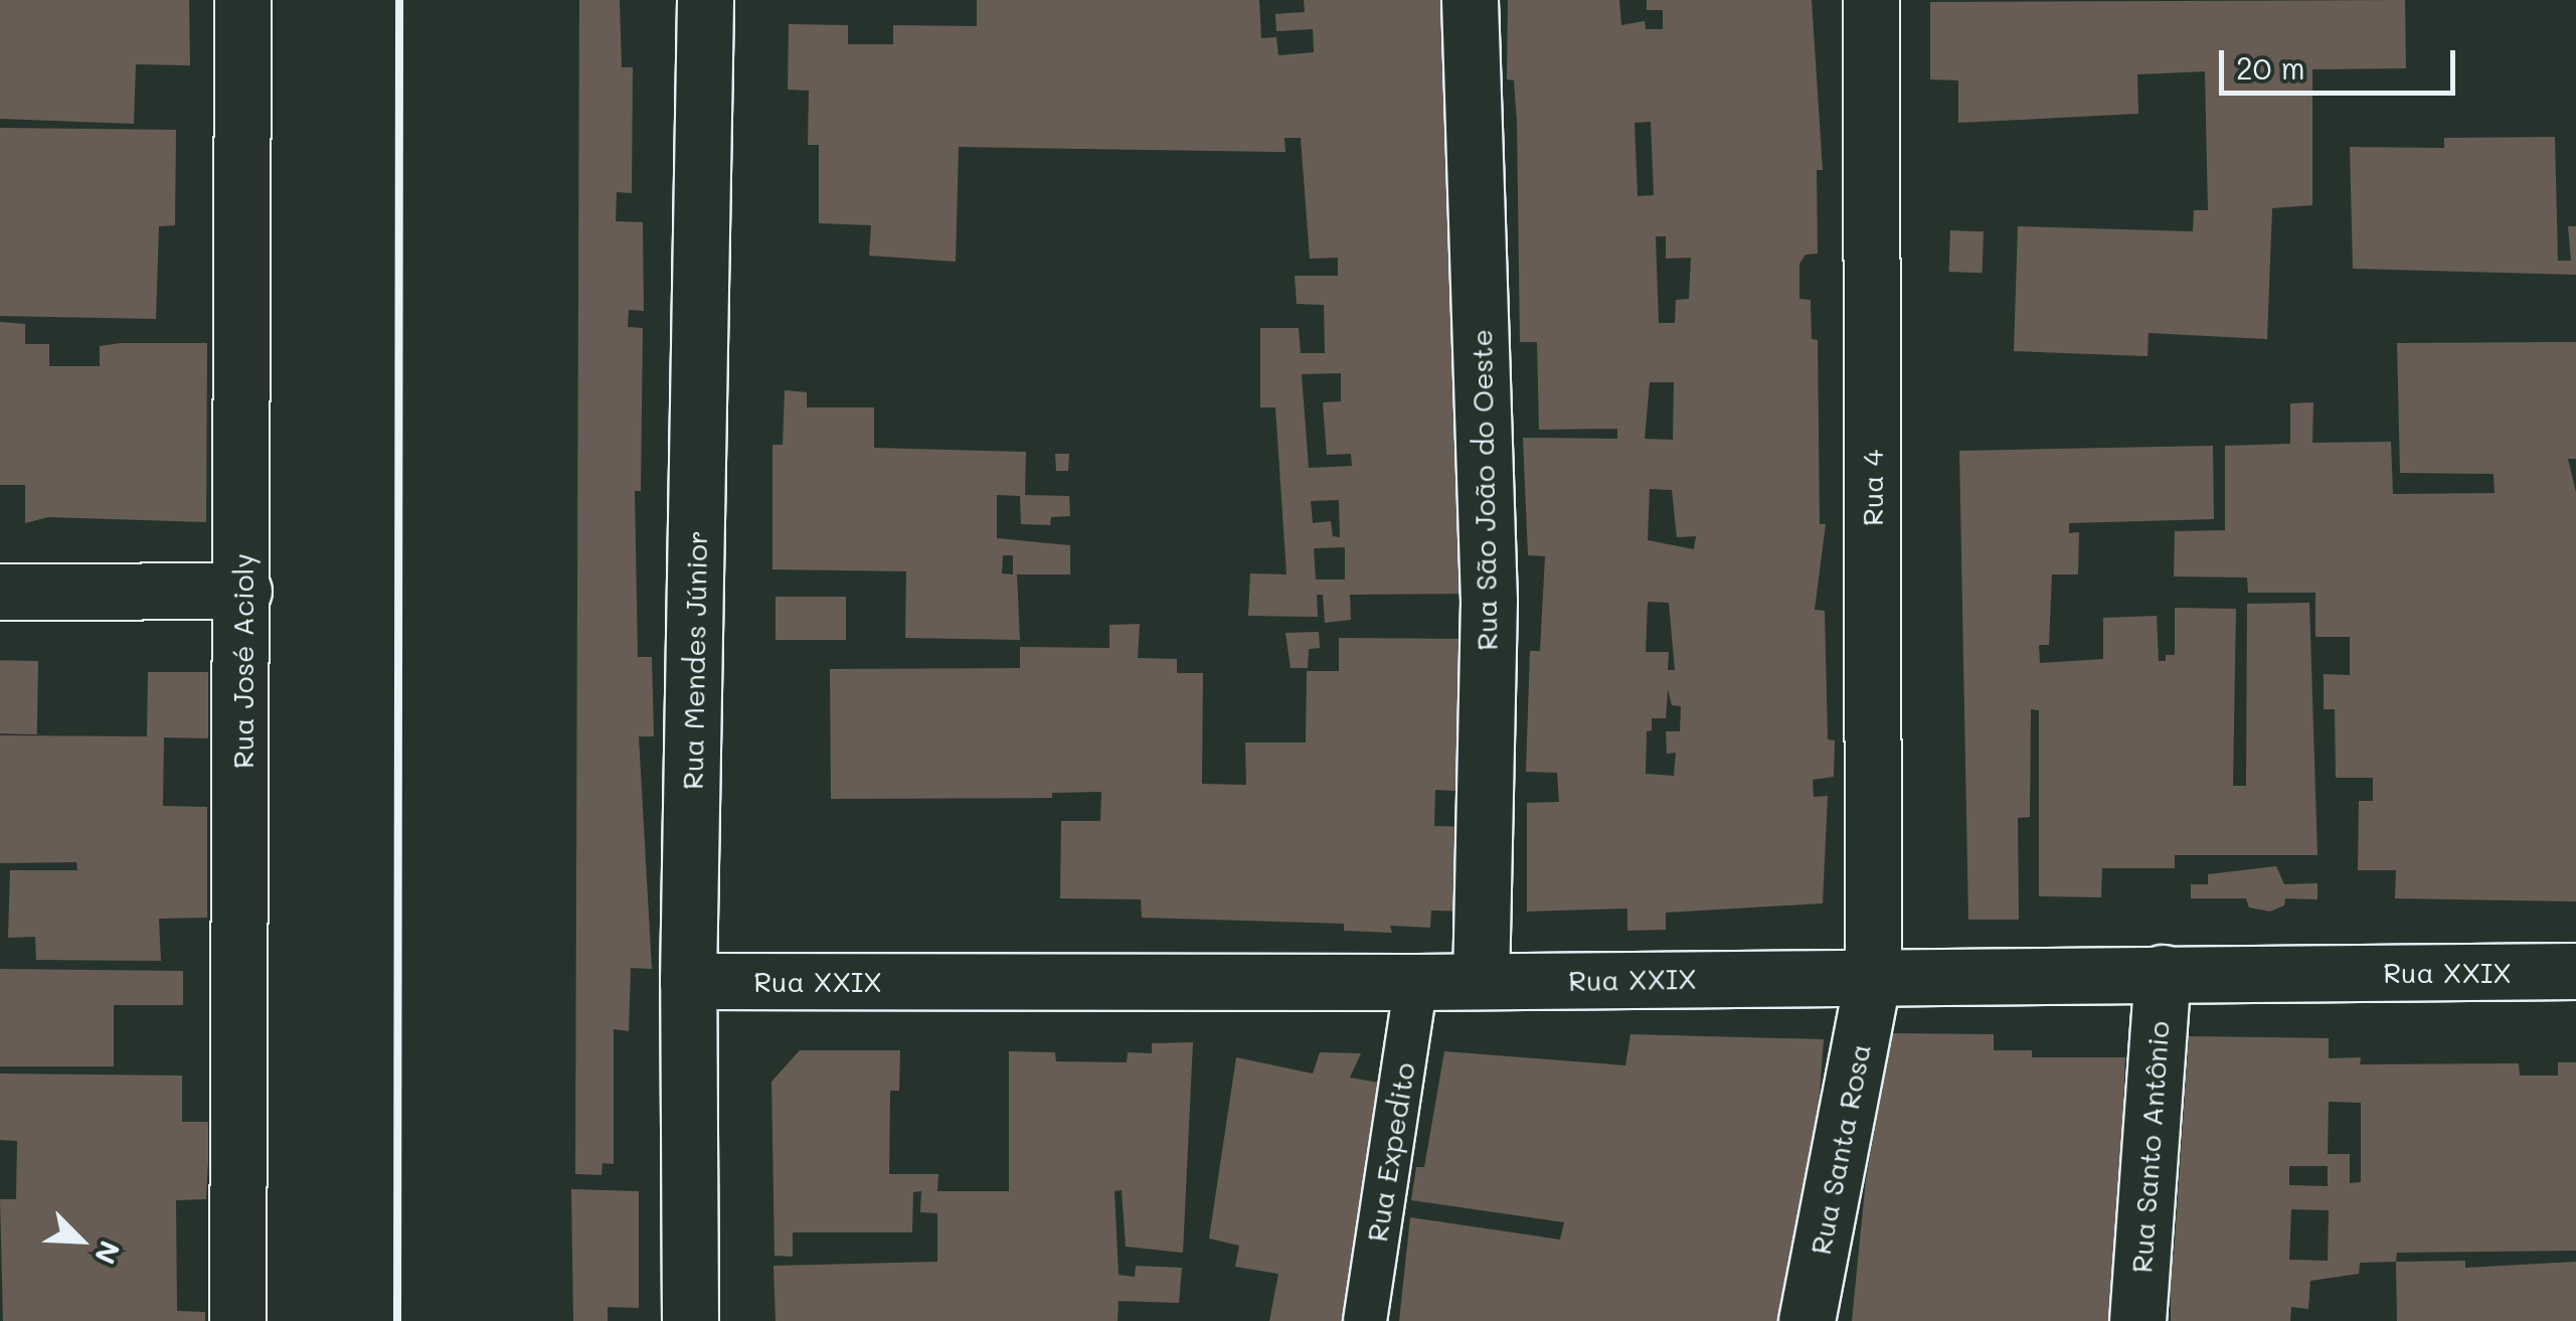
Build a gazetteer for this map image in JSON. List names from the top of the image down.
{
  "streets": {
    "street": [
      "Rua 4",
      "Rua São João do Oeste",
      "Rua Mendes Júnior",
      "Rua José Acioly",
      "Rua XXIX",
      "Rua Santo Antônio",
      "Rua Santa Rosa"
    ],
    "lane": ["Rua Expedito"]
  },
  "crossings": [
    ["Rua 4", "Rua XXIX"],
    ["Rua 4", "Rua Santa Rosa"],
    ["Rua São João do Oeste", "Rua XXIX"],
    ["Rua Mendes Júnior", "Rua XXIX"],
    ["Rua XXIX", "Rua Santo Antônio"],
    ["Rua XXIX", "Rua Santa Rosa"],
    ["Rua XXIX", "Rua Expedito"]
  ],
  "scale_bar": "20 m",
  "north": "bottom right"
}
